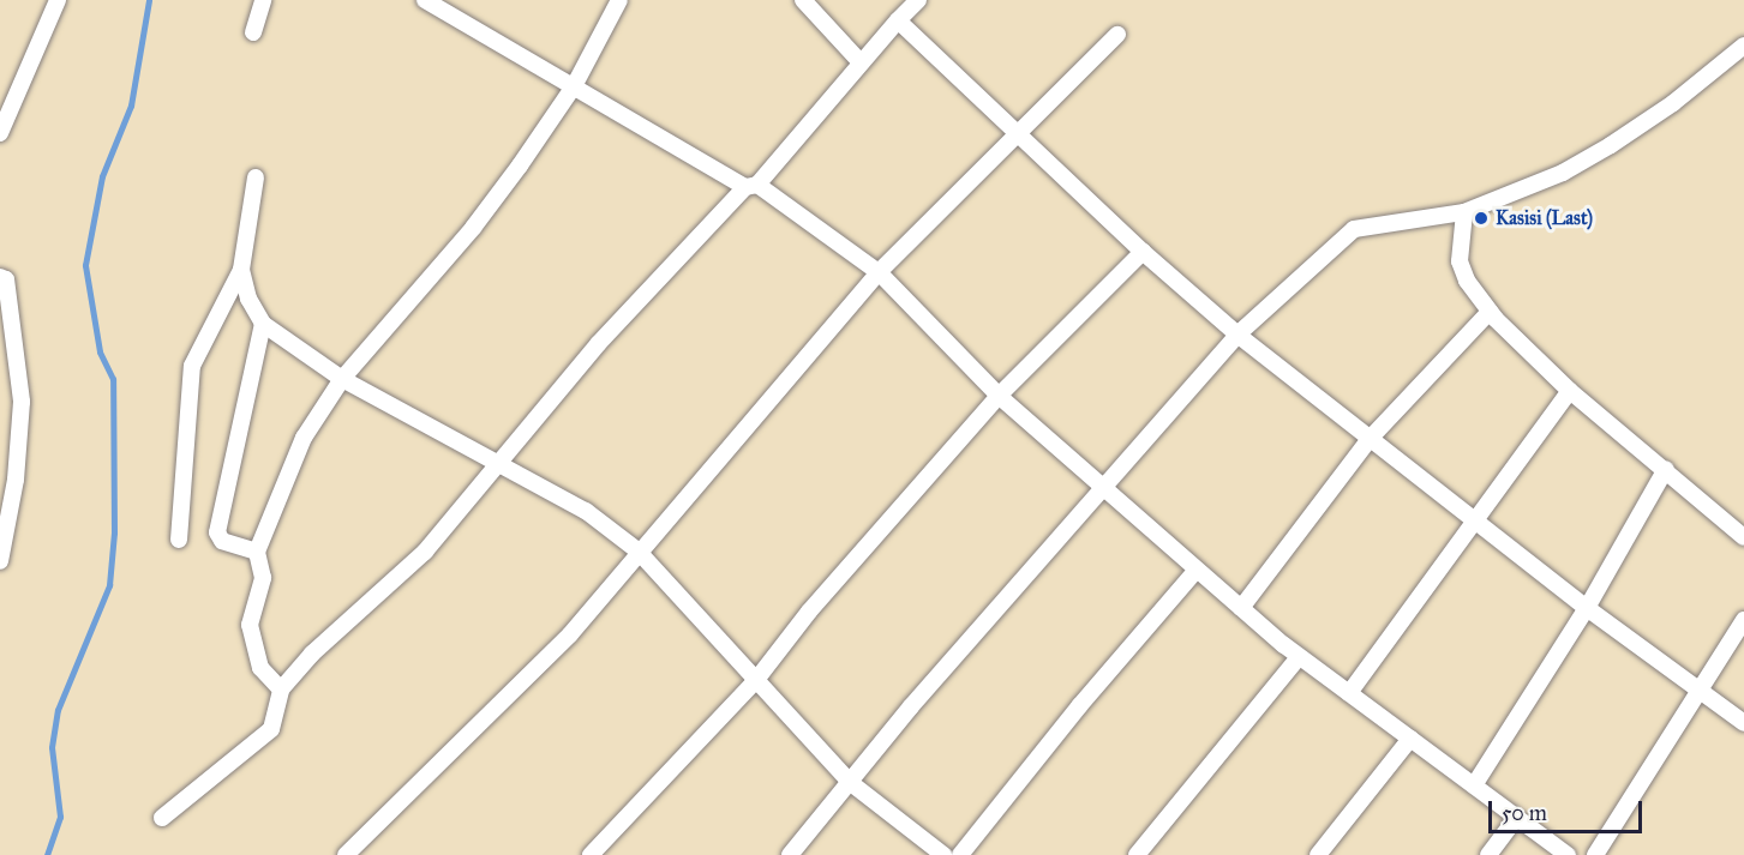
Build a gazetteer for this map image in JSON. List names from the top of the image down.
{
  "places": ["Kasisi (Last)"],
  "scale_bar": "50 m"
}
